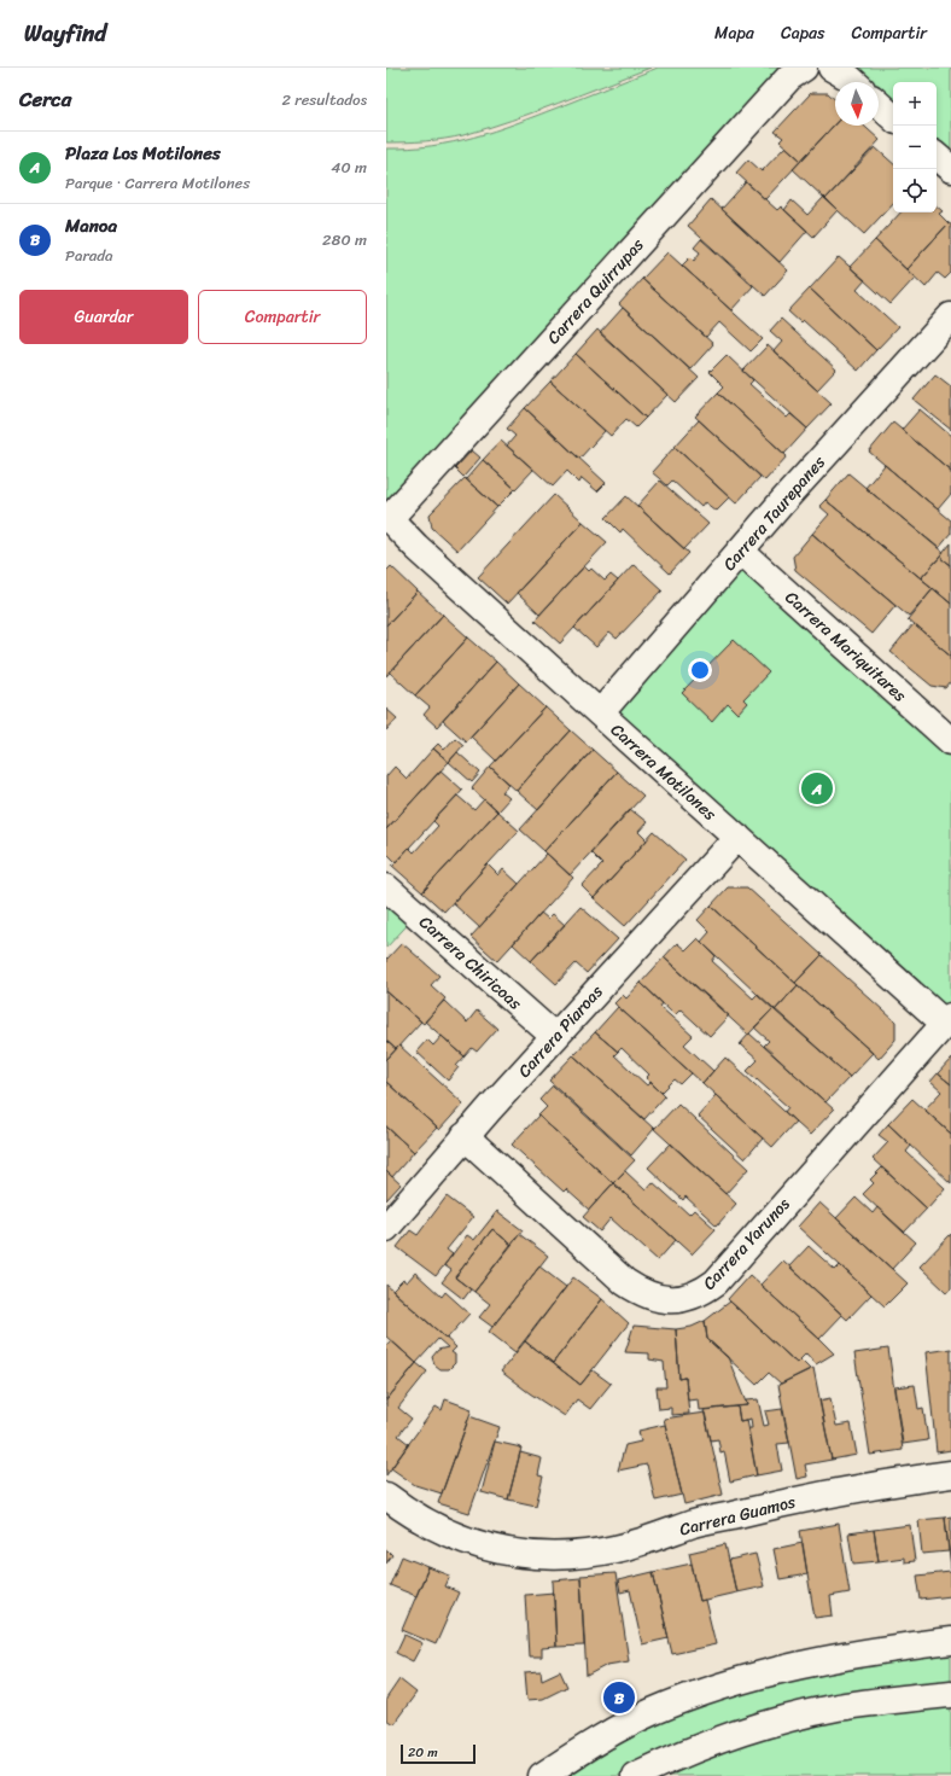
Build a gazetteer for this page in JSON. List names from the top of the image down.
{
  "streets": {
    "street": [
      "Carrera Quirrupas",
      "Carrera Taurepanes",
      "Carrera Mariquitares",
      "Carrera Motilones",
      "Carrera Chiricoas",
      "Carrera Piaroas",
      "Carrera Yarunos",
      "Carrera Guamos"
    ]
  },
  "crossings": [
    ["Carrera Quirrupas", "Carrera Motilones"],
    ["Carrera Taurepanes", "Carrera Mariquitares"],
    ["Carrera Taurepanes", "Carrera Motilones"],
    ["Carrera Motilones", "Carrera Piaroas"],
    ["Carrera Motilones", "Carrera Yarunos"],
    ["Carrera Chiricoas", "Carrera Piaroas"],
    ["Carrera Piaroas", "Carrera Yarunos"]
  ],
  "scale_bar": "20 m",
  "north": "bottom",
  "page": {
    "header": "Wayfind",
    "nav": ["Mapa", "Capas", "Compartir"],
    "heading": ["Cerca", "2 resultados"],
    "map_buttons": ["+", "−"],
    "list": [
      {
        "mark": "A",
        "name": "Plaza Los Motilones",
        "note": "Parque · Carrera Motilones",
        "value": "40 m"
      },
      {
        "mark": "B",
        "name": "Manoa",
        "note": "Parada",
        "value": "280 m"
      }
    ],
    "buttons": ["Guardar", "Compartir"],
    "pins": ["A", "B"],
    "scale": "20 m"
  }
}
